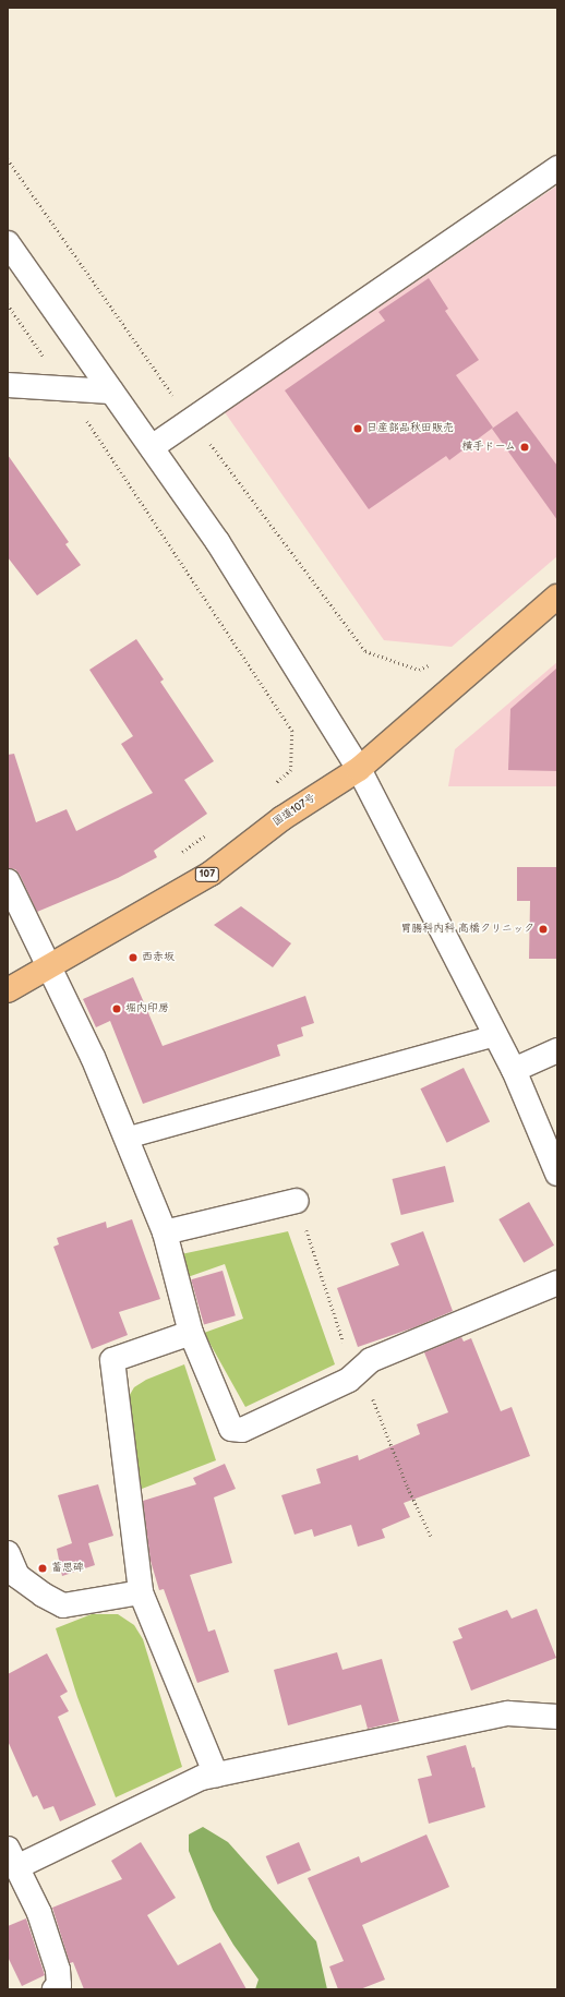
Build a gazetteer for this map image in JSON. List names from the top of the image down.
{
  "streets": {
    "highway": ["国道107号", "107"]
  },
  "places": [
    "日産部品秋田販売",
    "横手ドーム",
    "胃腸科内科 高橋クリニック",
    "西赤坂",
    "堀内印房",
    "蓄思碑"
  ]
}
